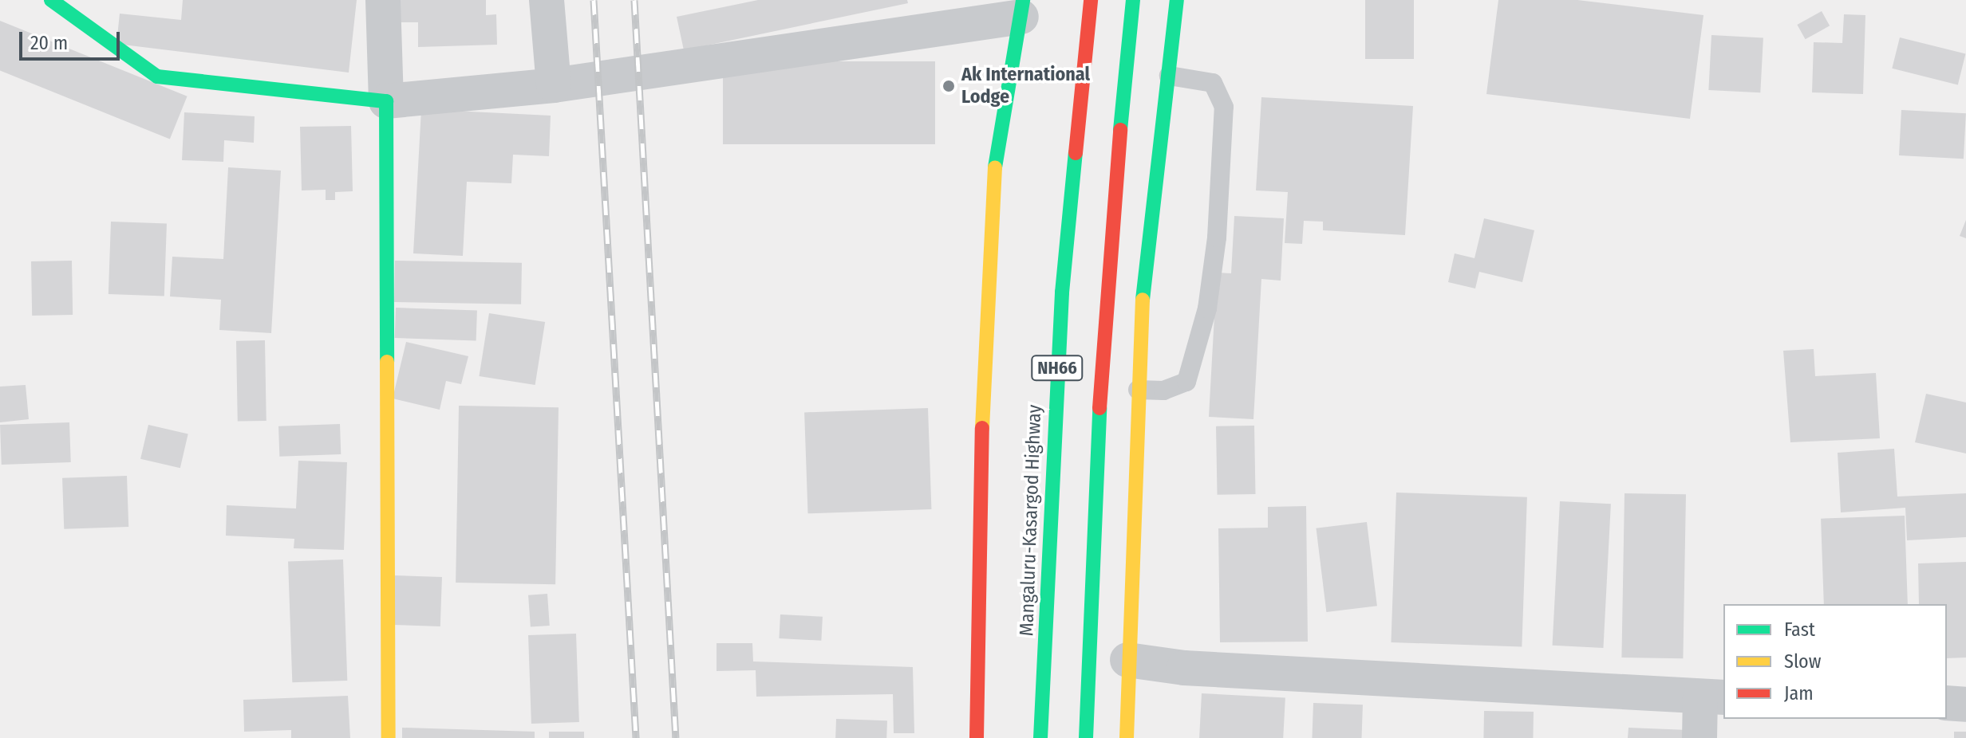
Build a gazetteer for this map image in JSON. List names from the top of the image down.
{
  "streets": {
    "main road": ["NH66", "Mangaluru-Kasargod Highway"]
  },
  "places": ["Ak International Lodge"],
  "legend": ["Fast", "Slow", "Jam"],
  "scale_bar": "20 m"
}
